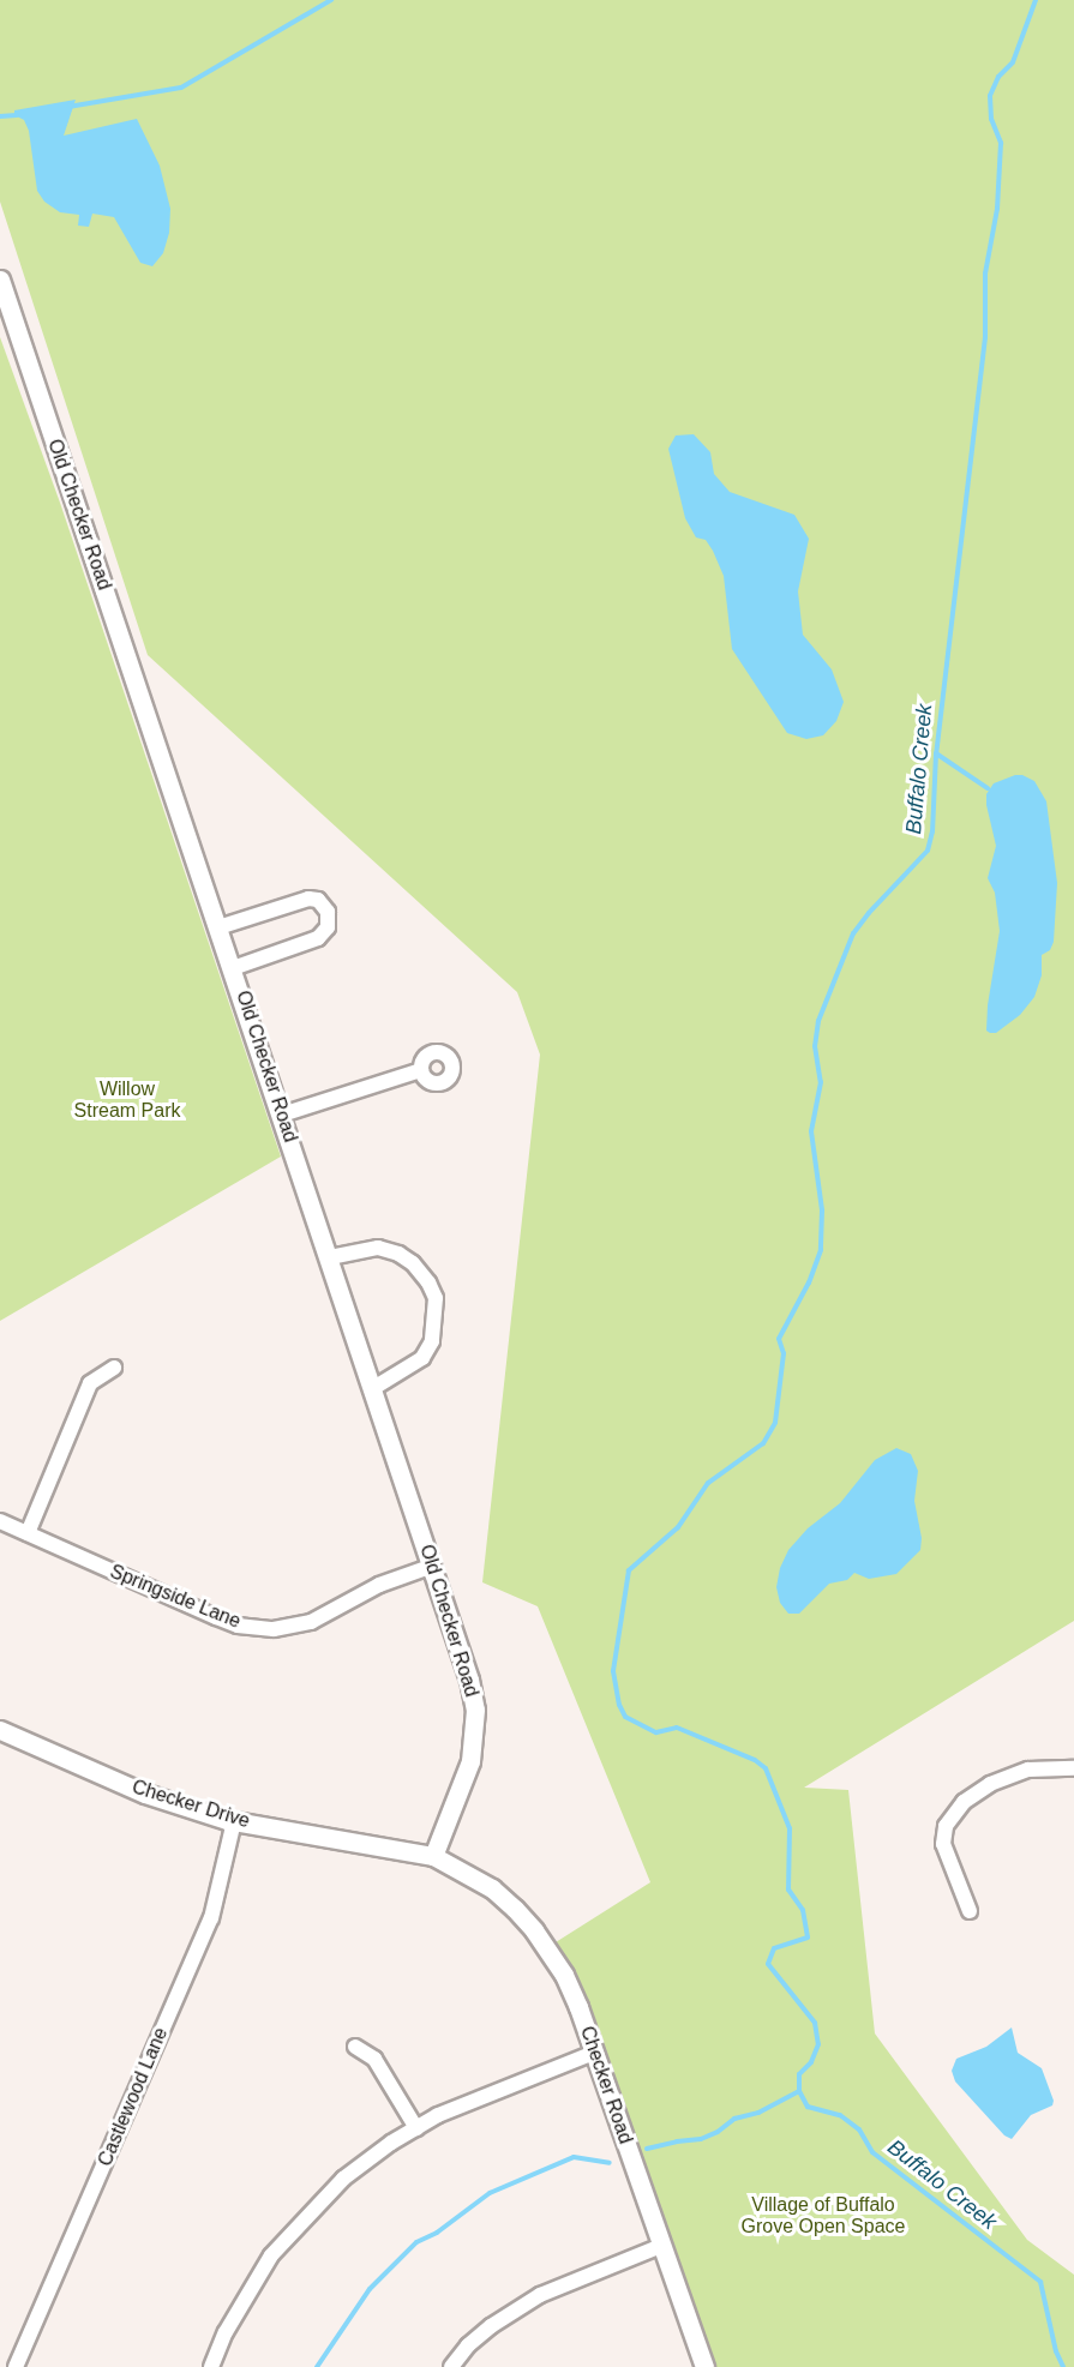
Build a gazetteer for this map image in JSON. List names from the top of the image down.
{
  "streets": {
    "street": [
      "Old Checker Road",
      "Springside Lane",
      "Checker Drive",
      "Checker Road",
      "Castlewood Lane"
    ]
  },
  "crossings": [
    ["Old Checker Road", "Springside Lane"],
    ["Old Checker Road", "Checker Drive"],
    ["Old Checker Road", "Checker Road"],
    ["Checker Drive", "Checker Road"],
    ["Checker Drive", "Castlewood Lane"]
  ],
  "water": ["Buffalo Creek"],
  "parks": ["Willow Stream Park", "Village of Buffalo Grove Open Space"]
}
